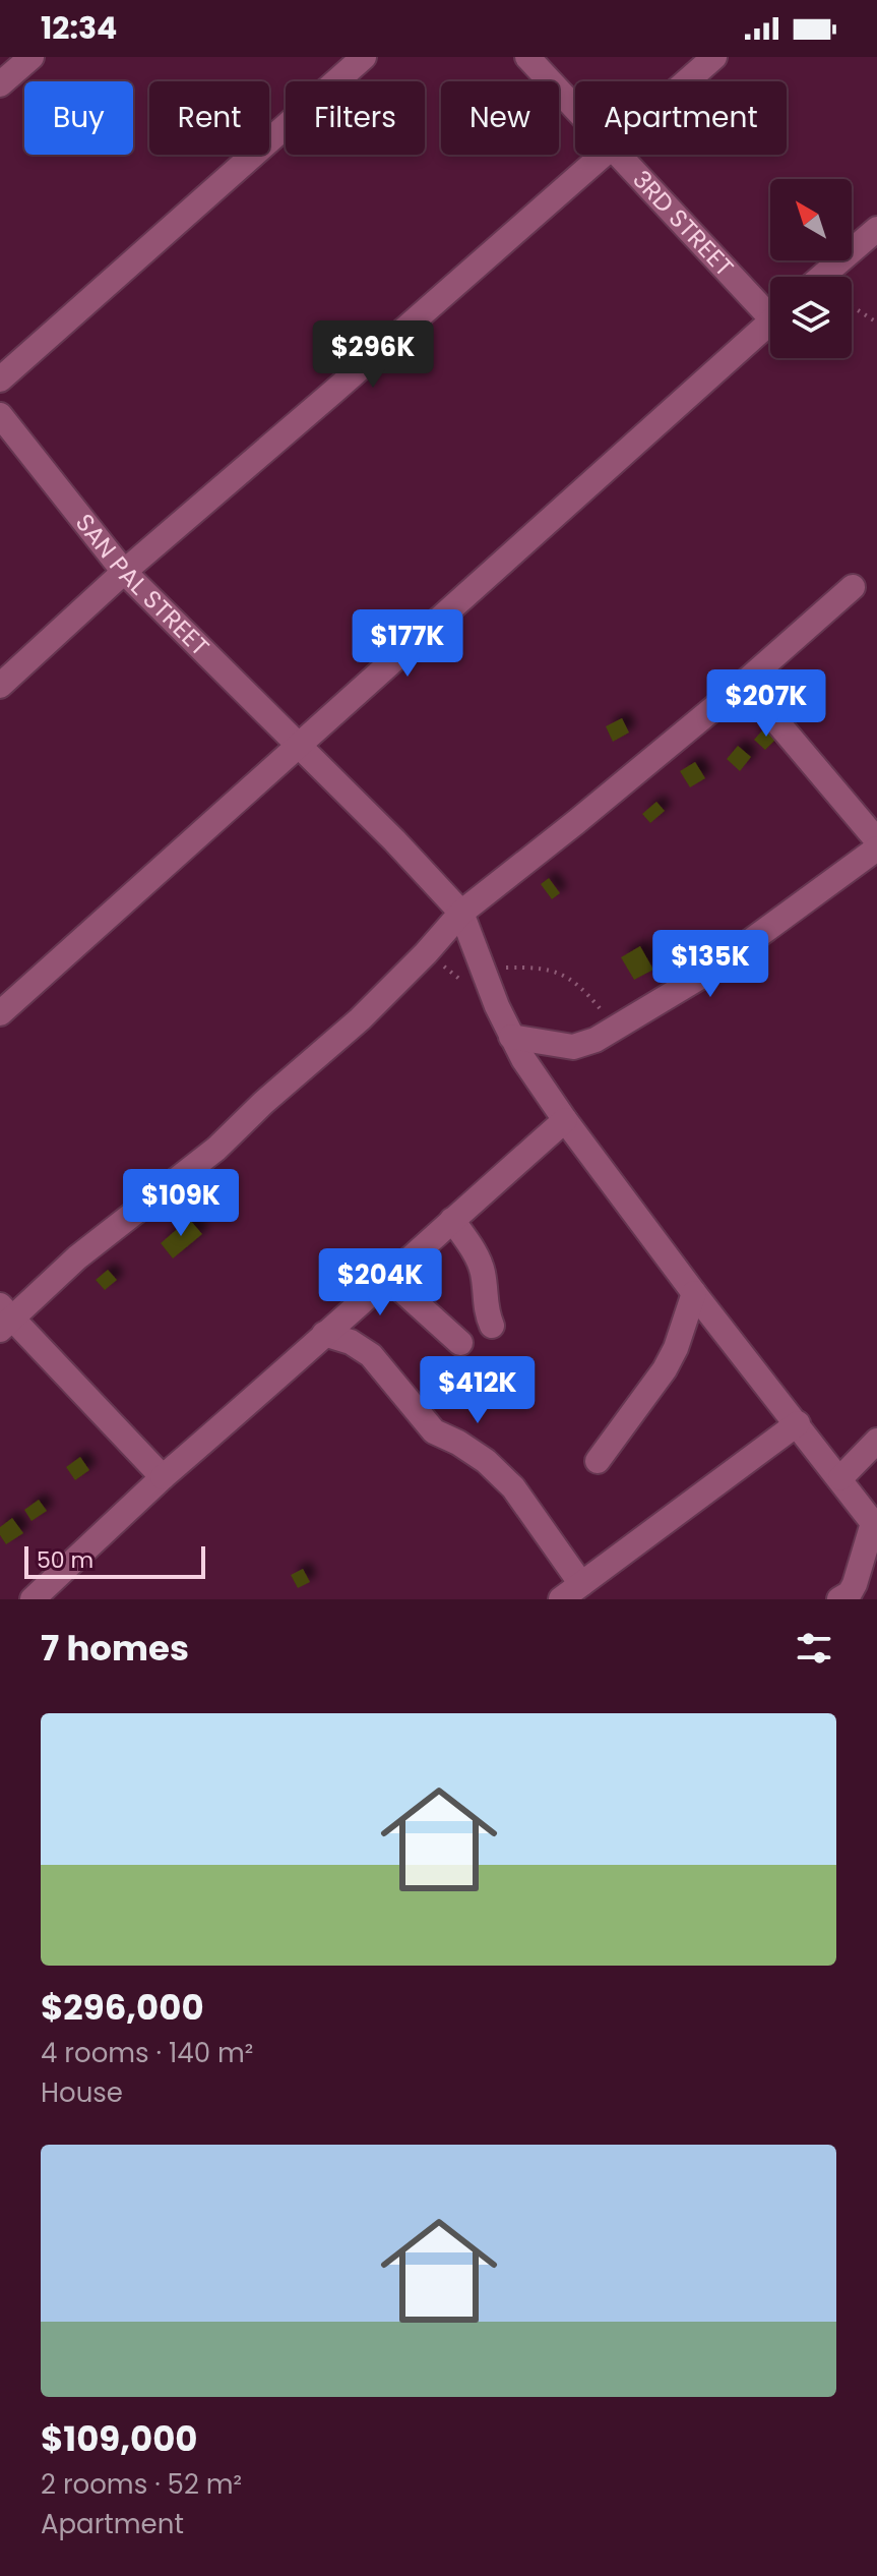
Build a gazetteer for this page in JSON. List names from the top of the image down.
{
  "streets": {
    "street": ["3RD STREET", "SAN PAL STREET"]
  },
  "scale_bar": "50 m",
  "north": "top left",
  "page": {
    "status": "12:34",
    "chip": [
      "Buy",
      "Rent",
      "Filters",
      "New",
      "Apartment"
    ],
    "price": [
      "$296K",
      "$177K",
      "$207K",
      "$135K",
      "$109K",
      "$204K",
      "$412K"
    ],
    "scale": "50 m",
    "heading": "7 homes",
    "list": [
      {
        "name": "$296,000",
        "note": "4 rooms · 140 m² · House"
      },
      {
        "name": "$109,000",
        "note": "2 rooms · 52 m² · Apartment"
      }
    ]
  }
}
